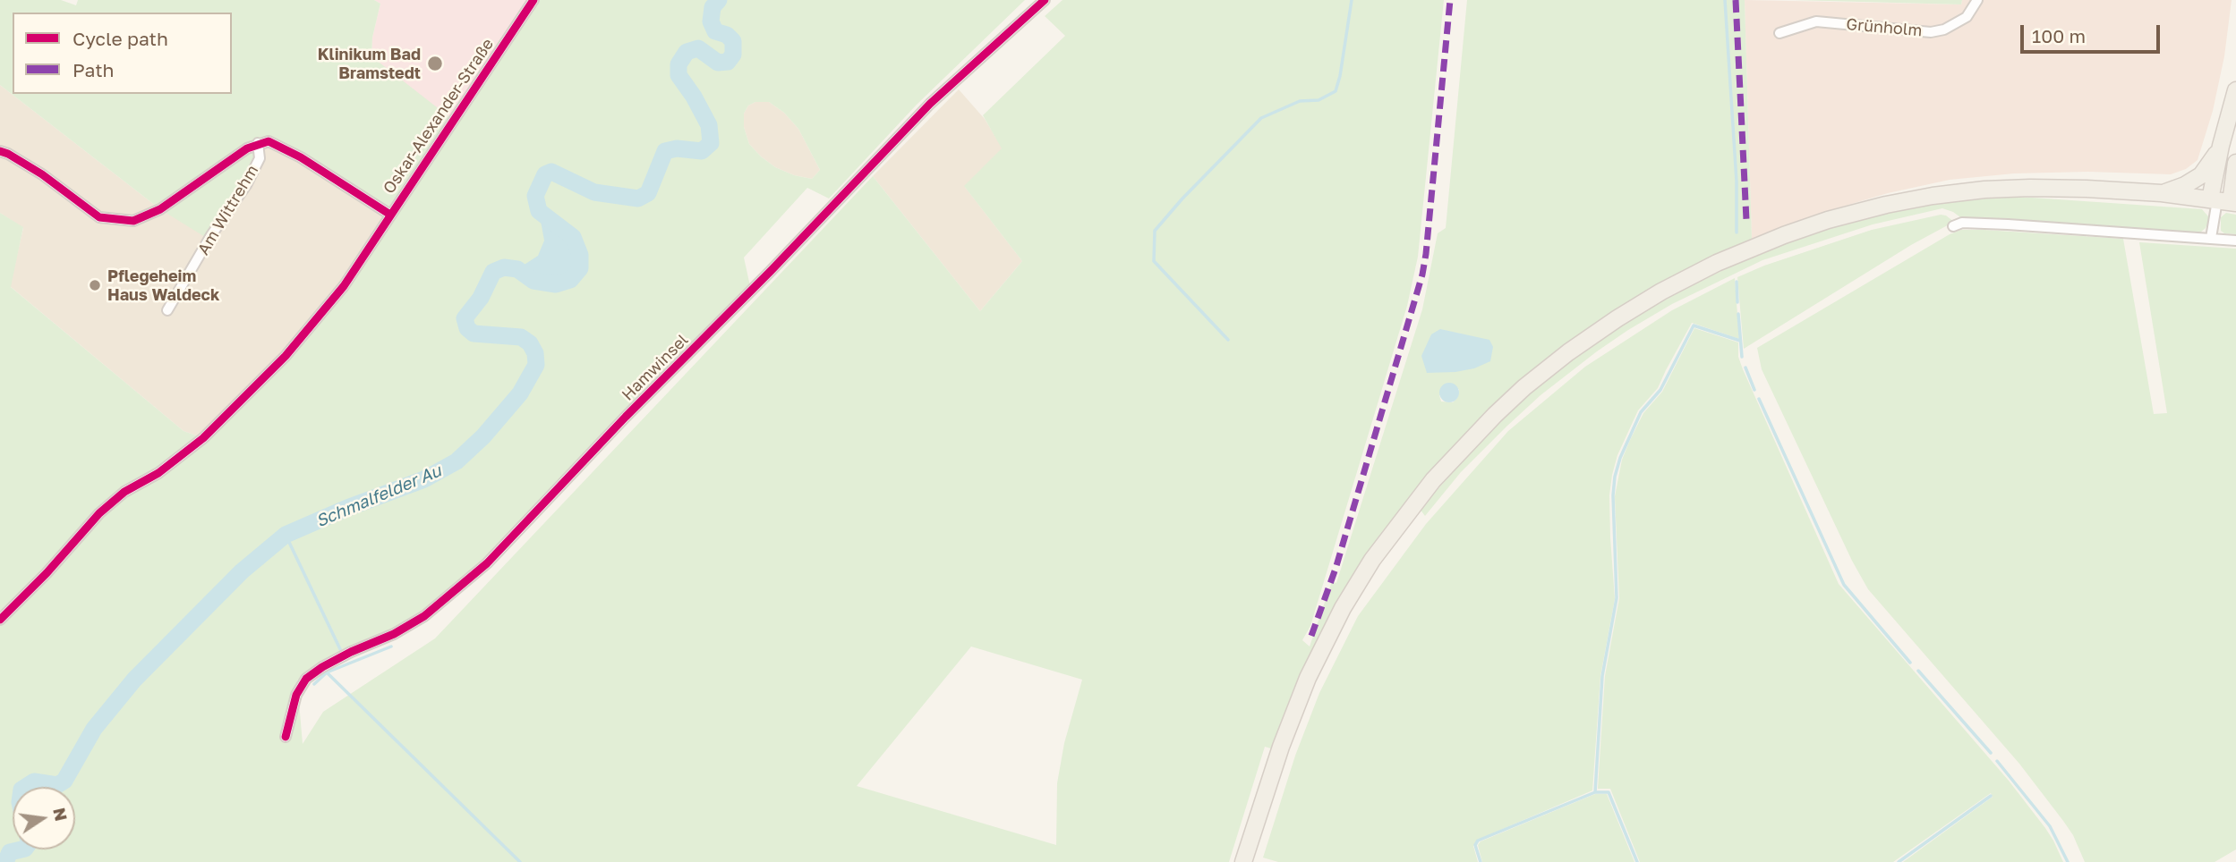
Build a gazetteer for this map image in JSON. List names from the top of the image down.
{
  "streets": {
    "street": [
      "Grünholm",
      "Oskar-Alexander-Straße",
      "Am Wittrehm",
      "Hamwinsel"
    ]
  },
  "crossings": [
    ["Oskar-Alexander-Straße", "Am Wittrehm"]
  ],
  "water": ["Schmalfelder Au"],
  "places": ["Klinikum Bad Bramstedt", "Pflegeheim Haus Waldeck"],
  "legend": ["Cycle path", "Path"],
  "scale_bar": "100 m",
  "north": "right"
}
